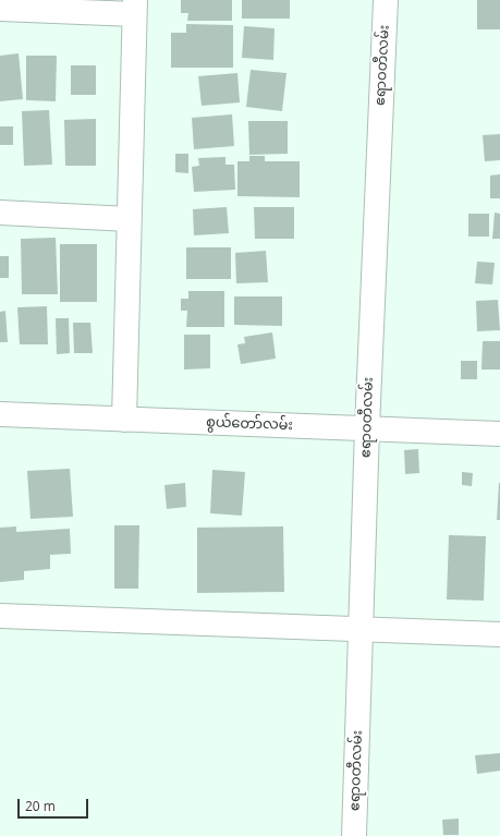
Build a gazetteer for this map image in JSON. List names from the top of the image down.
{
  "streets": {
    "street": ["ဧရာဝတီလမ်း", "စွယ်တော်လမ်း"]
  },
  "crossings": [
    ["ဧရာဝတီလမ်း", "စွယ်တော်လမ်း"]
  ],
  "scale_bar": "20 m"
}
